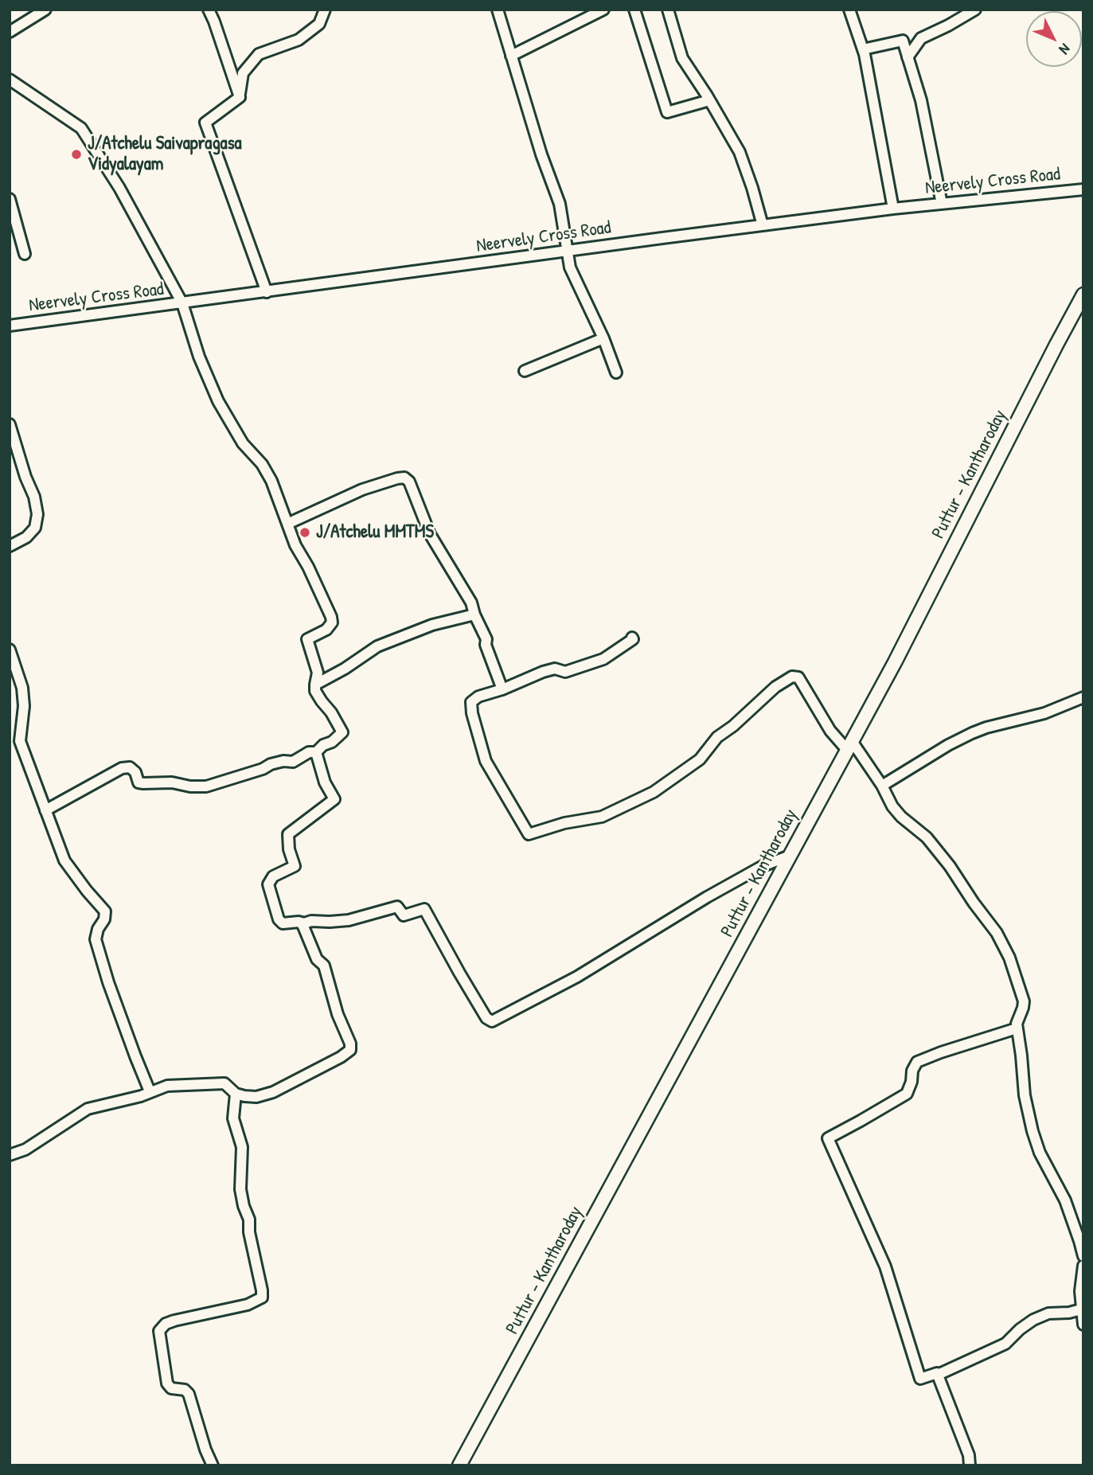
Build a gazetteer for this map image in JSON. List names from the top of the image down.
{
  "streets": {
    "main road": ["Puttur - Kantharoday"],
    "street": ["Neervely Cross Road"]
  },
  "places": ["J/Atchelu Saivapragasa Vidyalayam", "J/Atchelu MMTMS"],
  "north": "bottom right"
}
